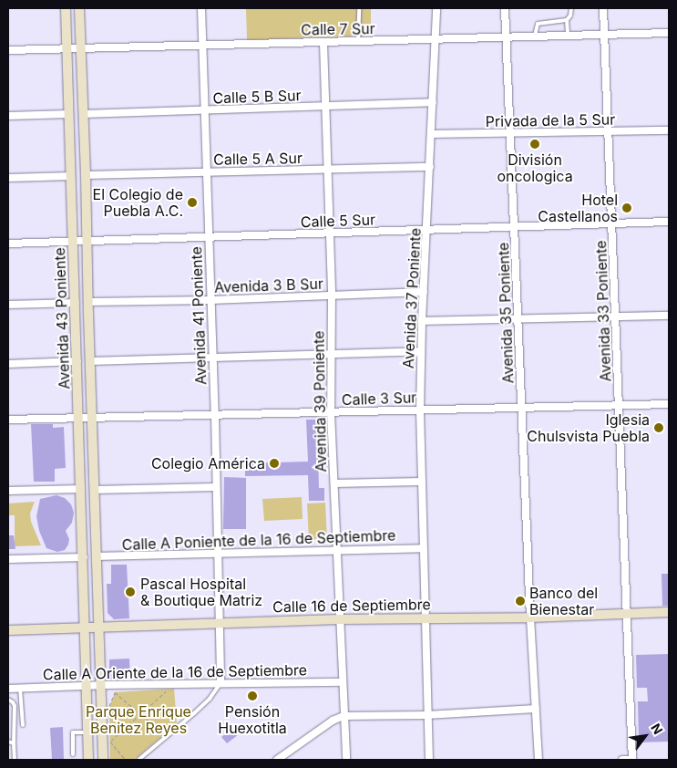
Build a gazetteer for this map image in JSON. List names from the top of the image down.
{
  "streets": {
    "main road": ["Avenida 43 Poniente", "Calle 16 de Septiembre"],
    "street": [
      "Calle 7 Sur",
      "Calle 5 B Sur",
      "Privada de la 5 Sur",
      "Calle 5 A Sur",
      "Calle 5 Sur",
      "Avenida 3 B Sur",
      "Avenida 37 Poniente",
      "Avenida 33 Poniente",
      "Avenida 35 Poniente",
      "Avenida 41 Poniente",
      "Calle 3 Sur",
      "Avenida 39 Poniente",
      "Calle A Poniente de la 16 de Septiembre",
      "Calle A Oriente de la 16 de Septiembre"
    ]
  },
  "crossings": [
    ["Calle 7 Sur", "Avenida 37 Poniente"],
    ["Calle 7 Sur", "Avenida 33 Poniente"],
    ["Calle 7 Sur", "Avenida 35 Poniente"],
    ["Calle 7 Sur", "Avenida 41 Poniente"],
    ["Calle 7 Sur", "Avenida 43 Poniente"],
    ["Calle 7 Sur", "Avenida 39 Poniente"],
    ["Calle 5 B Sur", "Avenida 37 Poniente"],
    ["Calle 5 B Sur", "Avenida 41 Poniente"],
    ["Calle 5 B Sur", "Avenida 43 Poniente"],
    ["Calle 5 B Sur", "Avenida 39 Poniente"],
    ["Privada de la 5 Sur", "Avenida 37 Poniente"],
    ["Privada de la 5 Sur", "Avenida 33 Poniente"],
    ["Privada de la 5 Sur", "Avenida 35 Poniente"],
    ["Calle 5 A Sur", "Avenida 37 Poniente"],
    ["Calle 5 A Sur", "Avenida 41 Poniente"],
    ["Calle 5 A Sur", "Avenida 43 Poniente"],
    ["Calle 5 A Sur", "Avenida 39 Poniente"],
    ["Calle 5 Sur", "Avenida 37 Poniente"],
    ["Calle 5 Sur", "Avenida 33 Poniente"],
    ["Calle 5 Sur", "Avenida 35 Poniente"],
    ["Calle 5 Sur", "Avenida 41 Poniente"],
    ["Calle 5 Sur", "Avenida 43 Poniente"],
    ["Calle 5 Sur", "Avenida 39 Poniente"],
    ["Avenida 3 B Sur", "Avenida 37 Poniente"],
    ["Avenida 3 B Sur", "Avenida 41 Poniente"],
    ["Avenida 3 B Sur", "Avenida 43 Poniente"],
    ["Avenida 3 B Sur", "Avenida 39 Poniente"],
    ["Avenida 37 Poniente", "Calle 3 Sur"],
    ["Avenida 37 Poniente", "Calle A Poniente de la 16 de Septiembre"],
    ["Avenida 37 Poniente", "Calle 16 de Septiembre"],
    ["Avenida 33 Poniente", "Calle 3 Sur"],
    ["Avenida 33 Poniente", "Calle 16 de Septiembre"],
    ["Avenida 35 Poniente", "Calle 3 Sur"],
    ["Avenida 35 Poniente", "Calle 16 de Septiembre"],
    ["Avenida 41 Poniente", "Calle 3 Sur"],
    ["Avenida 41 Poniente", "Calle A Poniente de la 16 de Septiembre"],
    ["Avenida 41 Poniente", "Calle 16 de Septiembre"],
    ["Avenida 41 Poniente", "Calle A Oriente de la 16 de Septiembre"],
    ["Avenida 43 Poniente", "Calle 3 Sur"],
    ["Avenida 43 Poniente", "Calle A Poniente de la 16 de Septiembre"],
    ["Avenida 43 Poniente", "Calle 16 de Septiembre"],
    ["Avenida 43 Poniente", "Calle A Oriente de la 16 de Septiembre"],
    ["Calle 3 Sur", "Avenida 39 Poniente"],
    ["Avenida 39 Poniente", "Calle A Poniente de la 16 de Septiembre"],
    ["Avenida 39 Poniente", "Calle 16 de Septiembre"],
    ["Avenida 39 Poniente", "Calle A Oriente de la 16 de Septiembre"]
  ],
  "parks": ["Parque Enrique Benitez Reyes"],
  "places": [
    "División oncologica",
    "El Colegio de Puebla A.C.",
    "Hotel Castellanos",
    "Iglesia Chulsvista Puebla",
    "Colegio América",
    "Pascal Hospital & Boutique Matriz",
    "Banco del Bienestar",
    "Pensión Huexotitla"
  ],
  "north": "top right"
}
